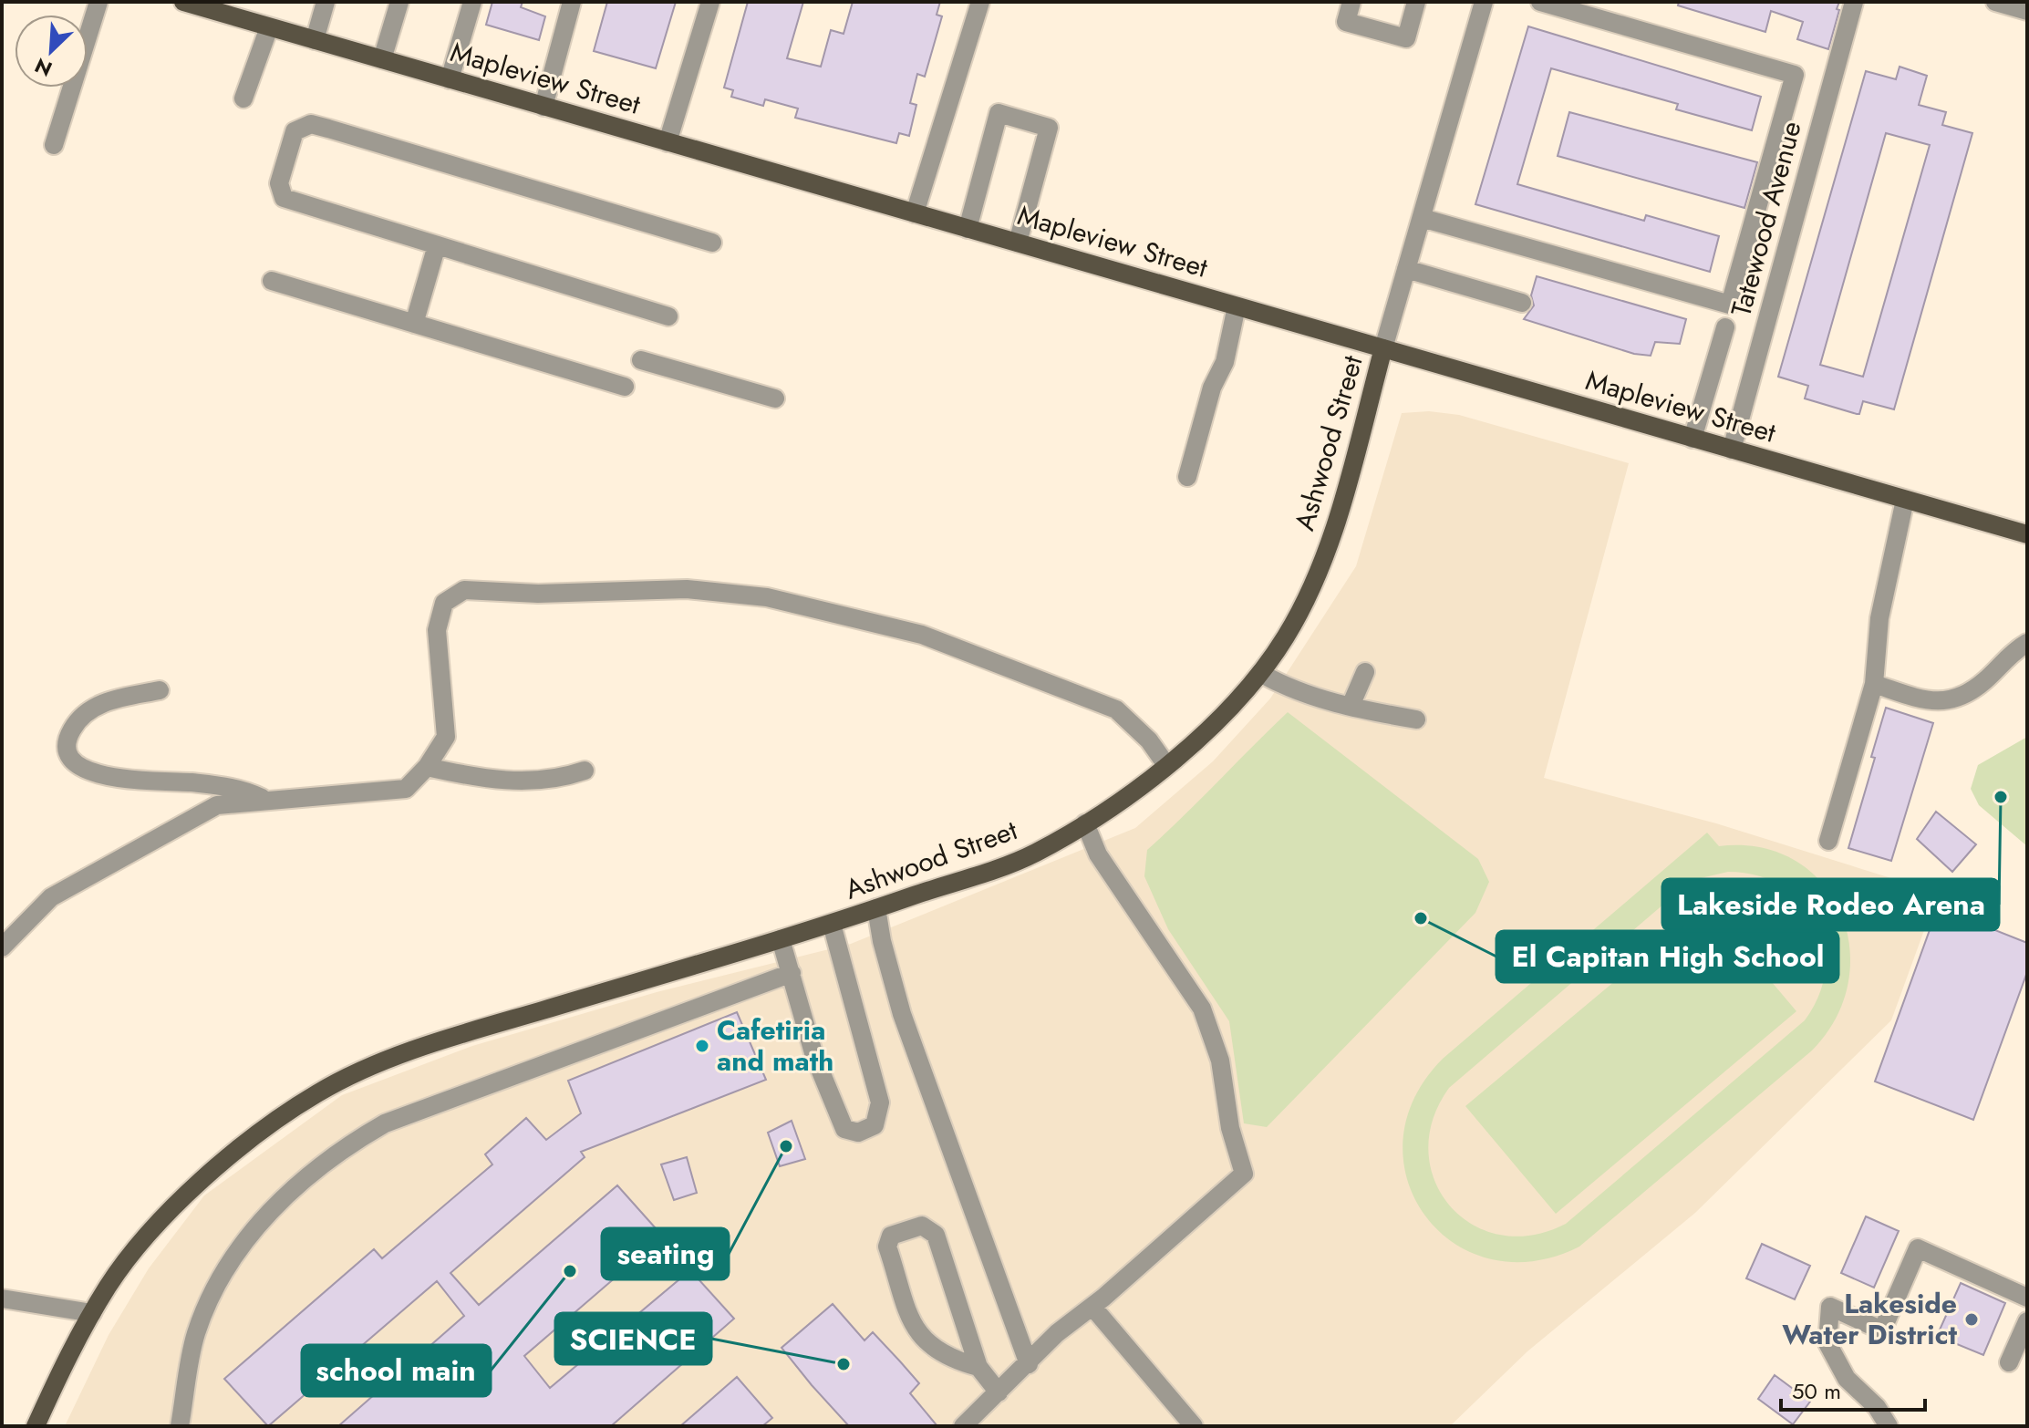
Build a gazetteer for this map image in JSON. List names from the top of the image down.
{
  "streets": {
    "main road": ["Mapleview Street", "Ashwood Street"],
    "street": ["Tatewood Avenue"]
  },
  "crossings": [
    ["Mapleview Street", "Tatewood Avenue"],
    ["Mapleview Street", "Ashwood Street"]
  ],
  "places": [
    "Lakeside Rodeo Arena",
    "El Capitan High School",
    "Cafetiria and math",
    "seating",
    "school main",
    "Lakeside Water District",
    "SCIENCE"
  ],
  "scale_bar": "50 m",
  "north": "bottom left"
}
